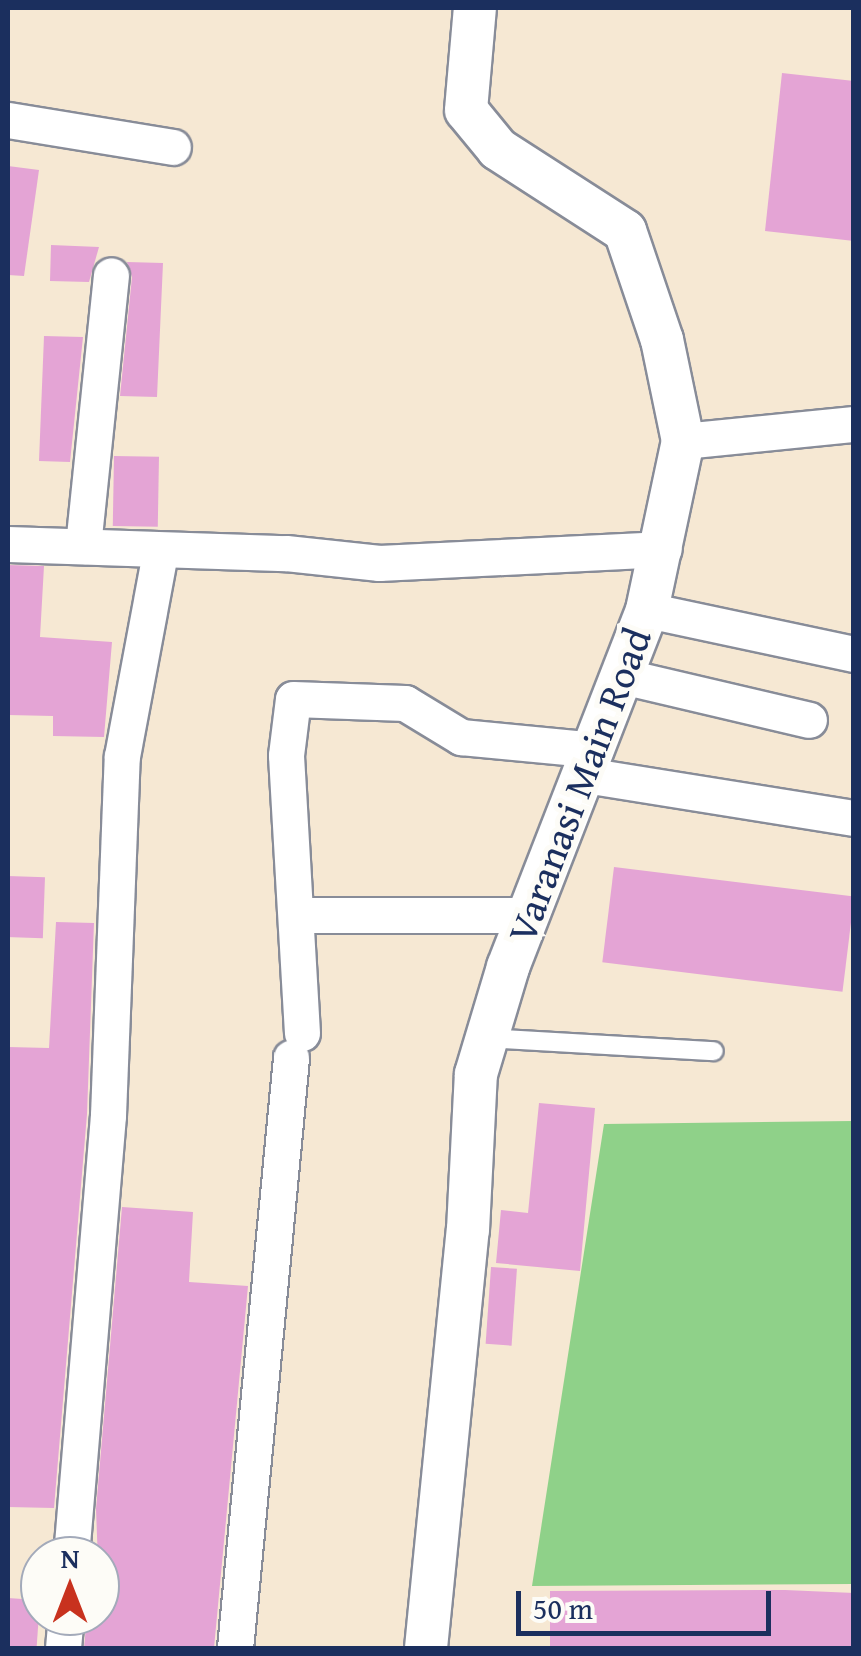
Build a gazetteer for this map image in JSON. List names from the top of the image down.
{
  "streets": {
    "street": ["Varanasi Main Road"]
  },
  "scale_bar": "50 m",
  "north": "top"
}
